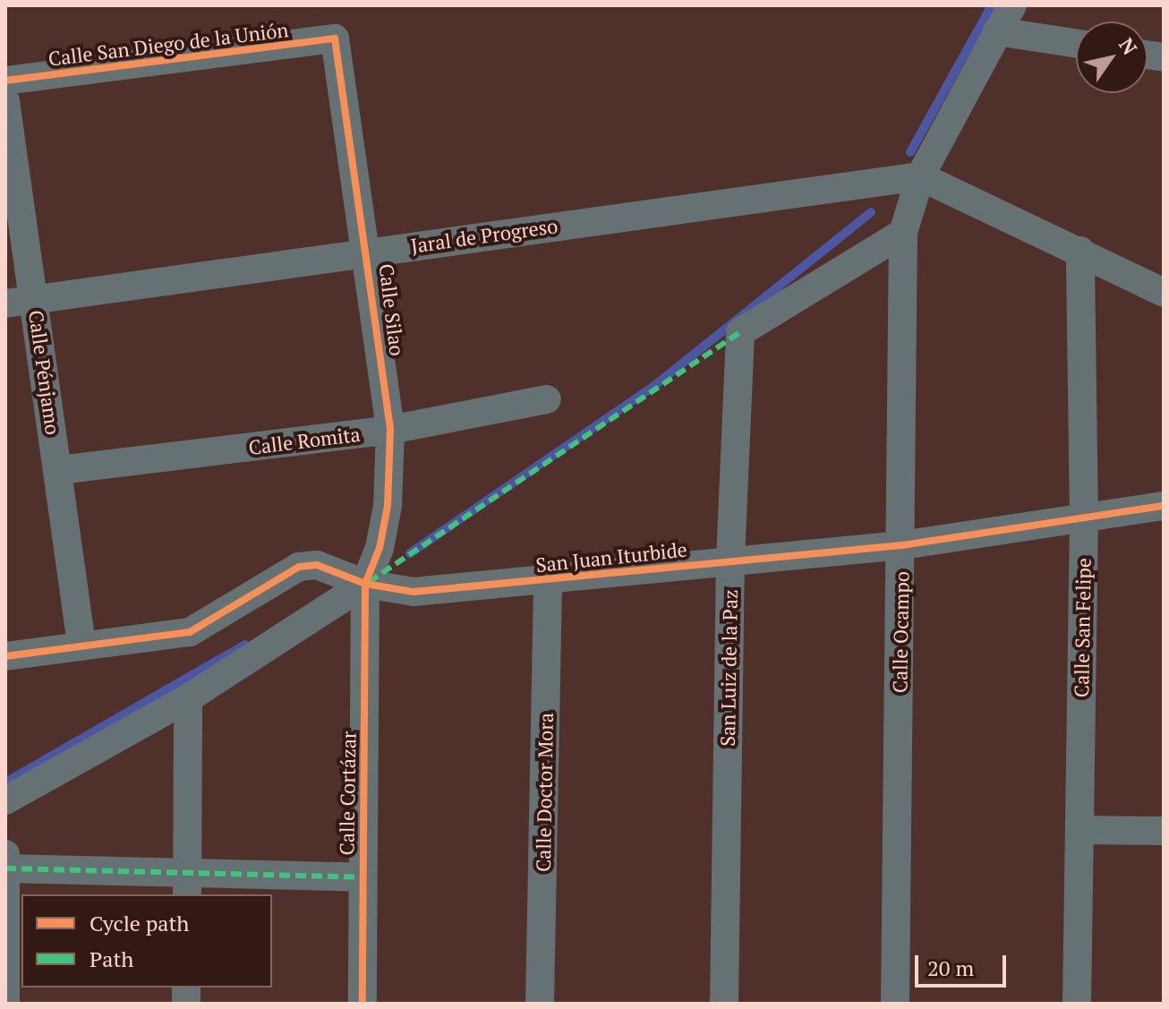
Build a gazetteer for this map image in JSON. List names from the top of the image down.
{
  "streets": {
    "street": [
      "Calle San Diego de la Unión",
      "Jaral de Progreso",
      "Calle Silao",
      "Calle Pénjamo",
      "Calle Romita",
      "San Juan Iturbide",
      "Calle San Felipe",
      "Calle Ocampo",
      "San Luiz de la Paz",
      "Calle Doctor Mora",
      "Calle Cortázar"
    ]
  },
  "crossings": [
    ["Calle San Diego de la Unión", "Calle Silao"],
    ["Jaral de Progreso", "Calle Silao"],
    ["Jaral de Progreso", "Calle Pénjamo"],
    ["Jaral de Progreso", "Calle Ocampo"],
    ["Calle Silao", "Calle Romita"],
    ["Calle Silao", "San Juan Iturbide"],
    ["Calle Silao", "Calle Cortázar"],
    ["Calle Pénjamo", "Calle Romita"],
    ["Calle Pénjamo", "San Juan Iturbide"],
    ["San Juan Iturbide", "Calle San Felipe"],
    ["San Juan Iturbide", "Calle Ocampo"],
    ["San Juan Iturbide", "San Luiz de la Paz"],
    ["San Juan Iturbide", "Calle Doctor Mora"],
    ["San Juan Iturbide", "Calle Cortázar"],
    ["Calle Ocampo", "San Luiz de la Paz"]
  ],
  "legend": ["Cycle path", "Path"],
  "scale_bar": "20 m",
  "north": "top right"
}
